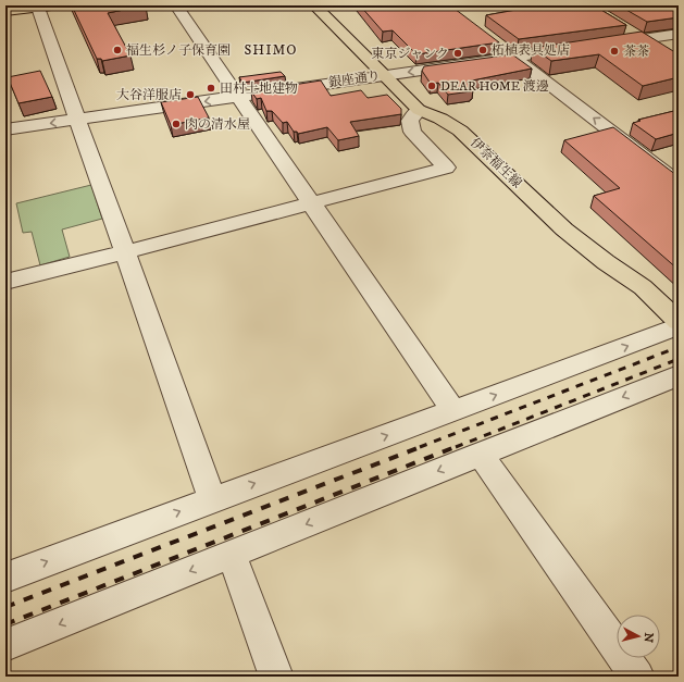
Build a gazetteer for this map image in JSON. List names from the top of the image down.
{
  "streets": {
    "main road": ["伊奈福生線"],
    "street": ["銀座通り"]
  },
  "crossings": [
    ["銀座通り", "伊奈福生線"]
  ],
  "districts": ["SHIMO"],
  "places": [
    "福生杉ノ子保育園",
    "柘植表具処店",
    "茶茶",
    "東京ジャンク",
    "DEAR HOME 渡邊",
    "田村土地建物",
    "大谷洋服店",
    "肉の清水屋"
  ],
  "north": "right"
}
